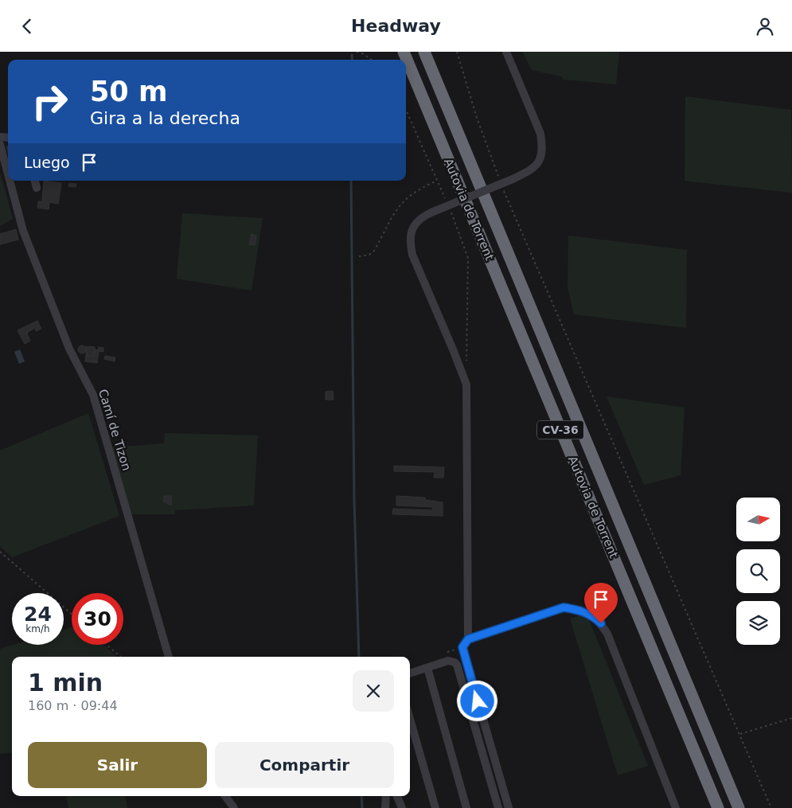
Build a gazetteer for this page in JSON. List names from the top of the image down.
{
  "streets": {
    "highway": ["Autovia de Torrent", "CV-36"],
    "street": ["Camí de Tizon"]
  },
  "north": "right",
  "page": {
    "header": "Headway",
    "turn": ["50 m", "Gira a la derecha"],
    "then": "Luego",
    "speed": "24 km/h",
    "limit": "30",
    "heading": ["1 min", "160 m · 09:44"],
    "buttons": ["Salir", "Compartir"]
  }
}
